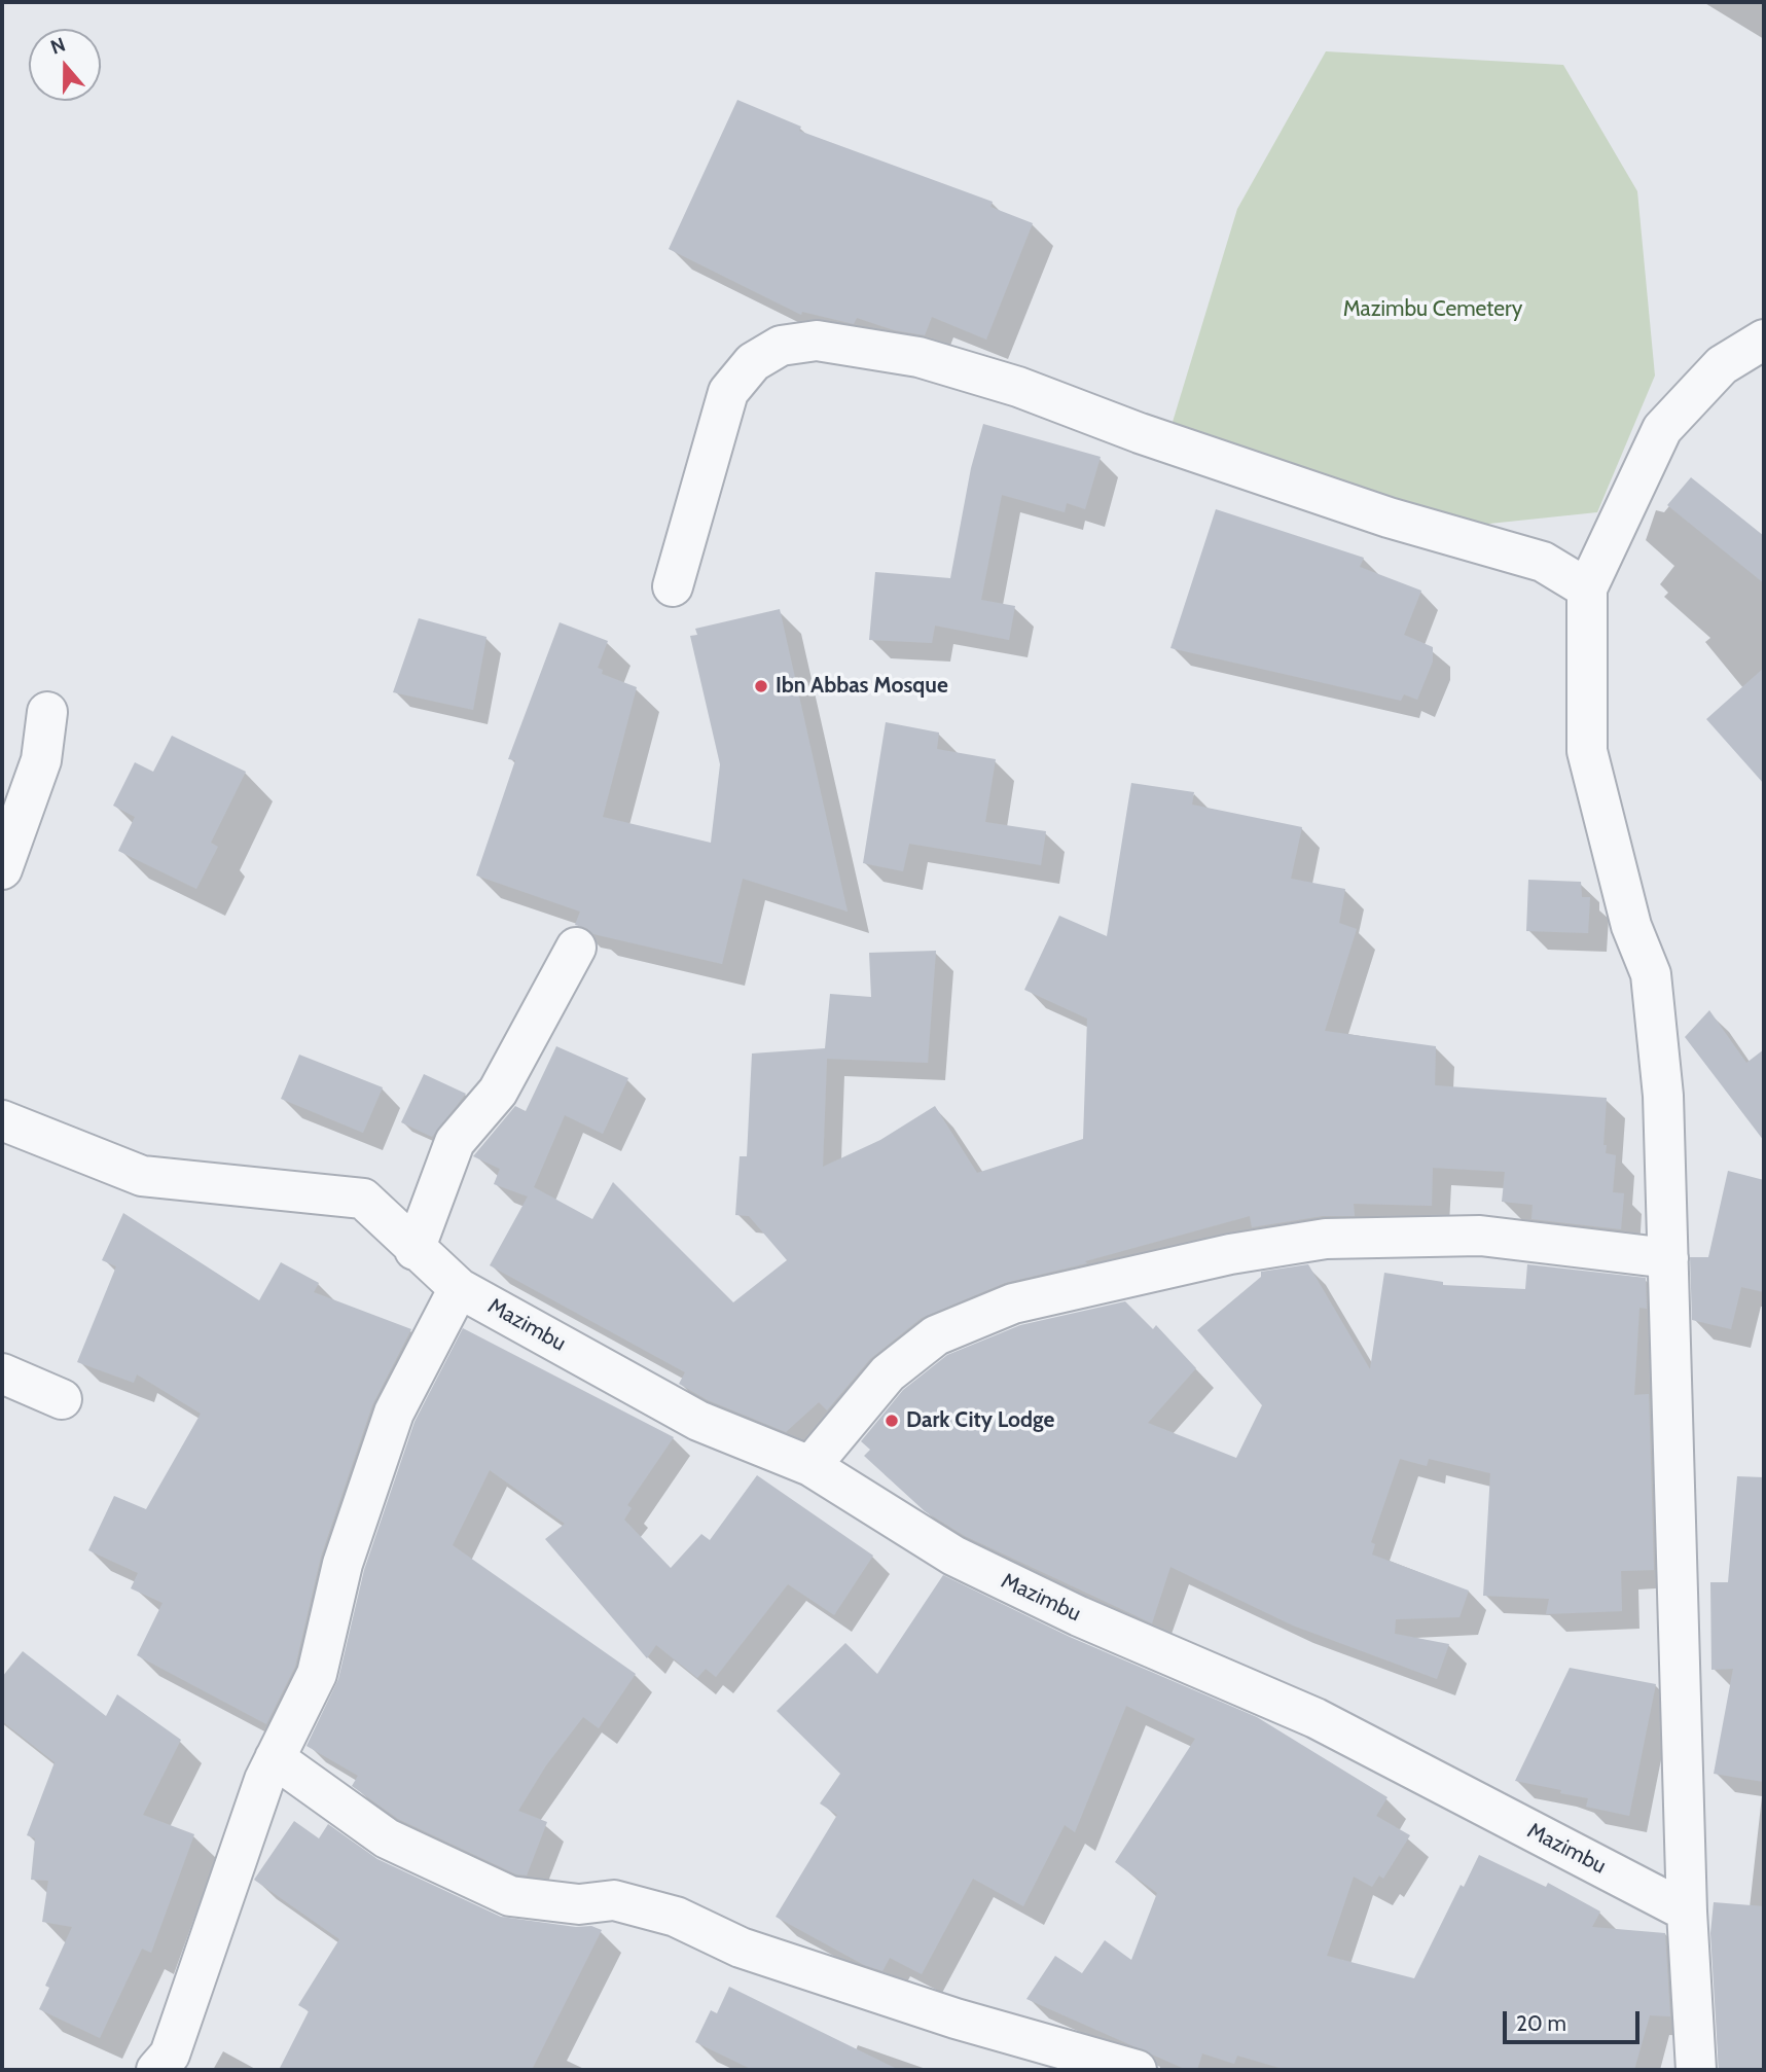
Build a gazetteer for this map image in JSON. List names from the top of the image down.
{
  "streets": {
    "street": ["Mazimbu"]
  },
  "parks": ["Mazimbu Cemetery"],
  "places": ["Ibn Abbas Mosque", "Dark City Lodge"],
  "scale_bar": "20 m",
  "north": "top"
}
